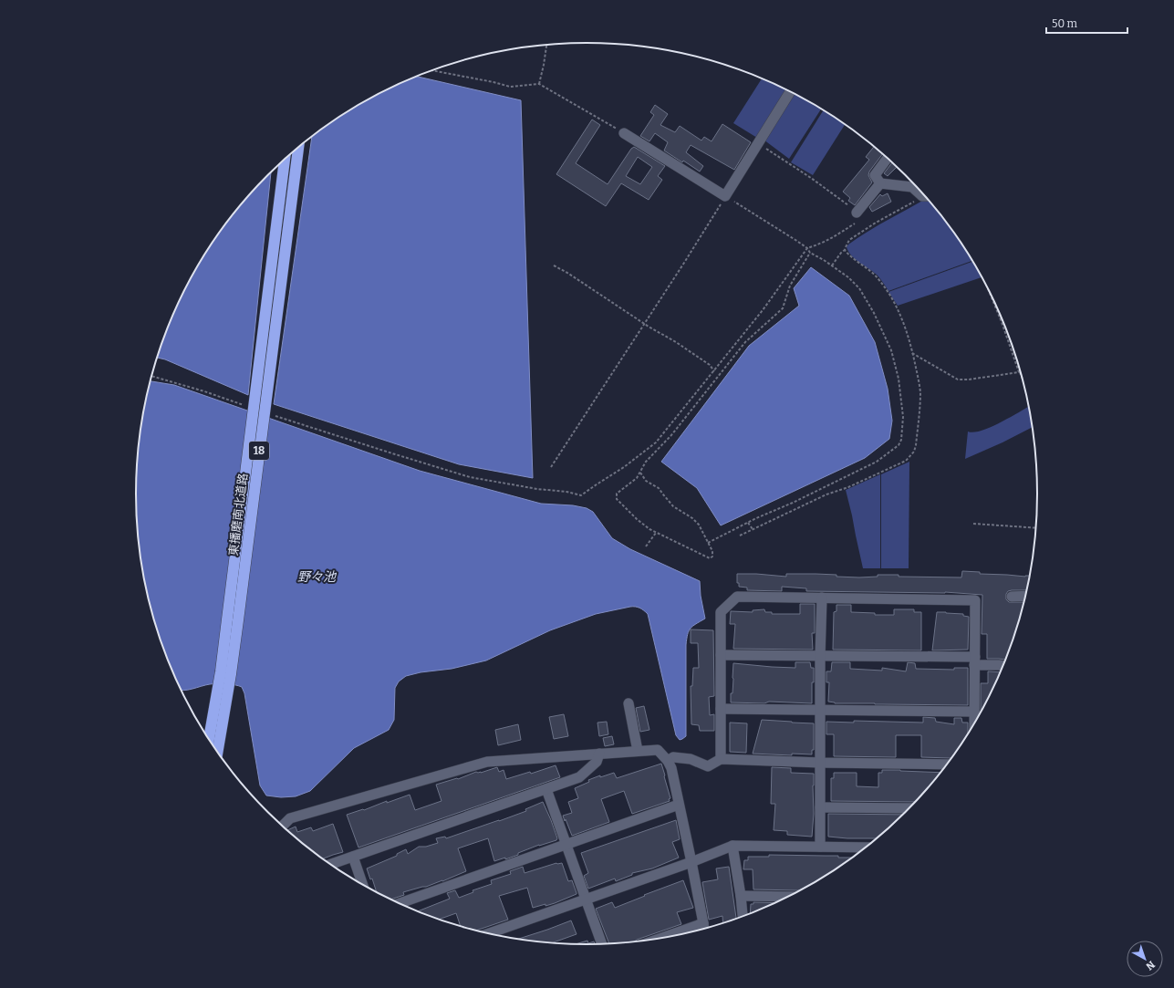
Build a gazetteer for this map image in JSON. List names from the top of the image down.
{
  "streets": {
    "highway": ["18", "東播磨南北道路"]
  },
  "water": ["野々池"],
  "scale_bar": "50 m",
  "north": "bottom right"
}
